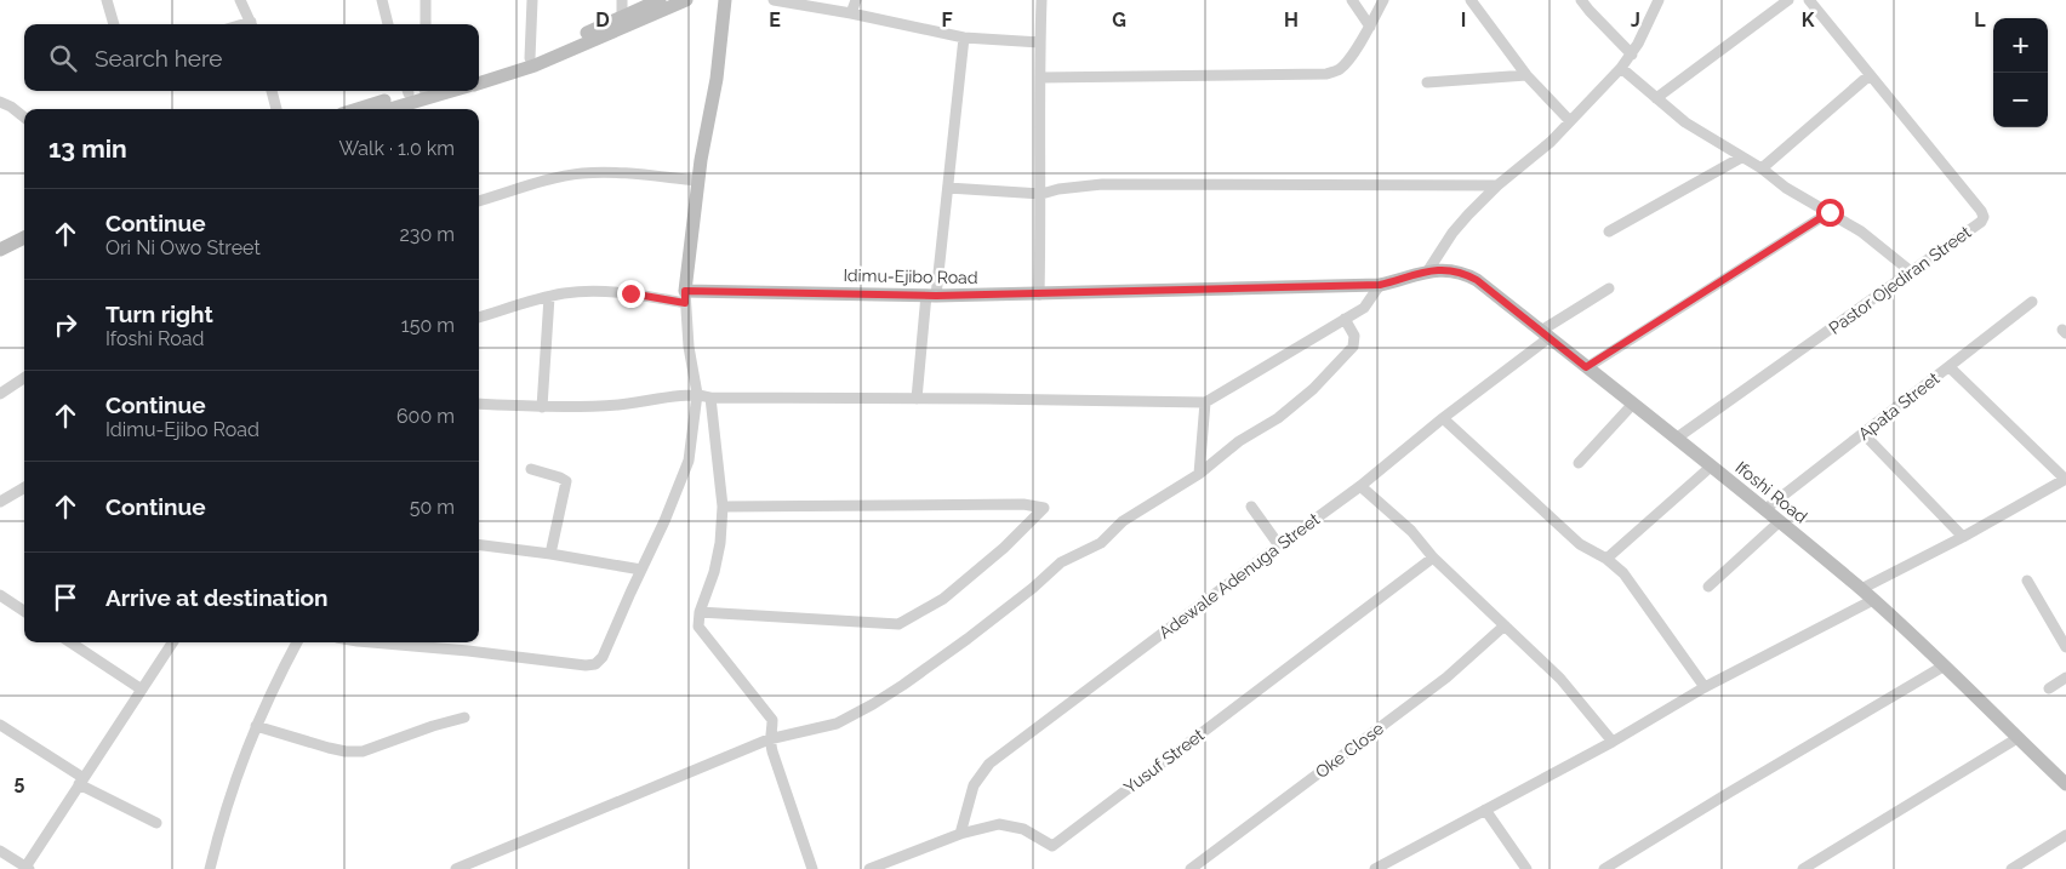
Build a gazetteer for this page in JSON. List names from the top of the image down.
{
  "streets": {
    "main road": ["Idimu-Ejibo Road", "Ifoshi Road"],
    "street": [
      "Pastor Ojediran Street",
      "Apata Street",
      "Adewale Adenuga Street",
      "Oke Close",
      "Yusuf Street"
    ]
  },
  "crossings": [
    ["Idimu-Ejibo Road", "Ifoshi Road"],
    ["Pastor Ojediran Street", "Ifoshi Road"],
    ["Apata Street", "Ifoshi Road"],
    ["Ifoshi Road", "Adewale Adenuga Street"],
    ["Adewale Adenuga Street", "Yusuf Street"]
  ],
  "page": {
    "map_buttons": ["+", "−"],
    "search": "Search here",
    "heading": ["13 min", "Walk · 1.0 km"],
    "list": [
      ["Continue", "Ori Ni Owo Street", "230 m"],
      ["Turn right", "Ifoshi Road", "150 m"],
      ["Continue", "Idimu-Ejibo Road", "600 m"],
      ["Continue", "50 m"],
      "Arrive at destination"
    ]
  },
  "grid": {
    "columns": [
      "D",
      "E",
      "F",
      "G",
      "H",
      "I",
      "J",
      "K",
      "L"
    ],
    "rows": ["5"]
  }
}
